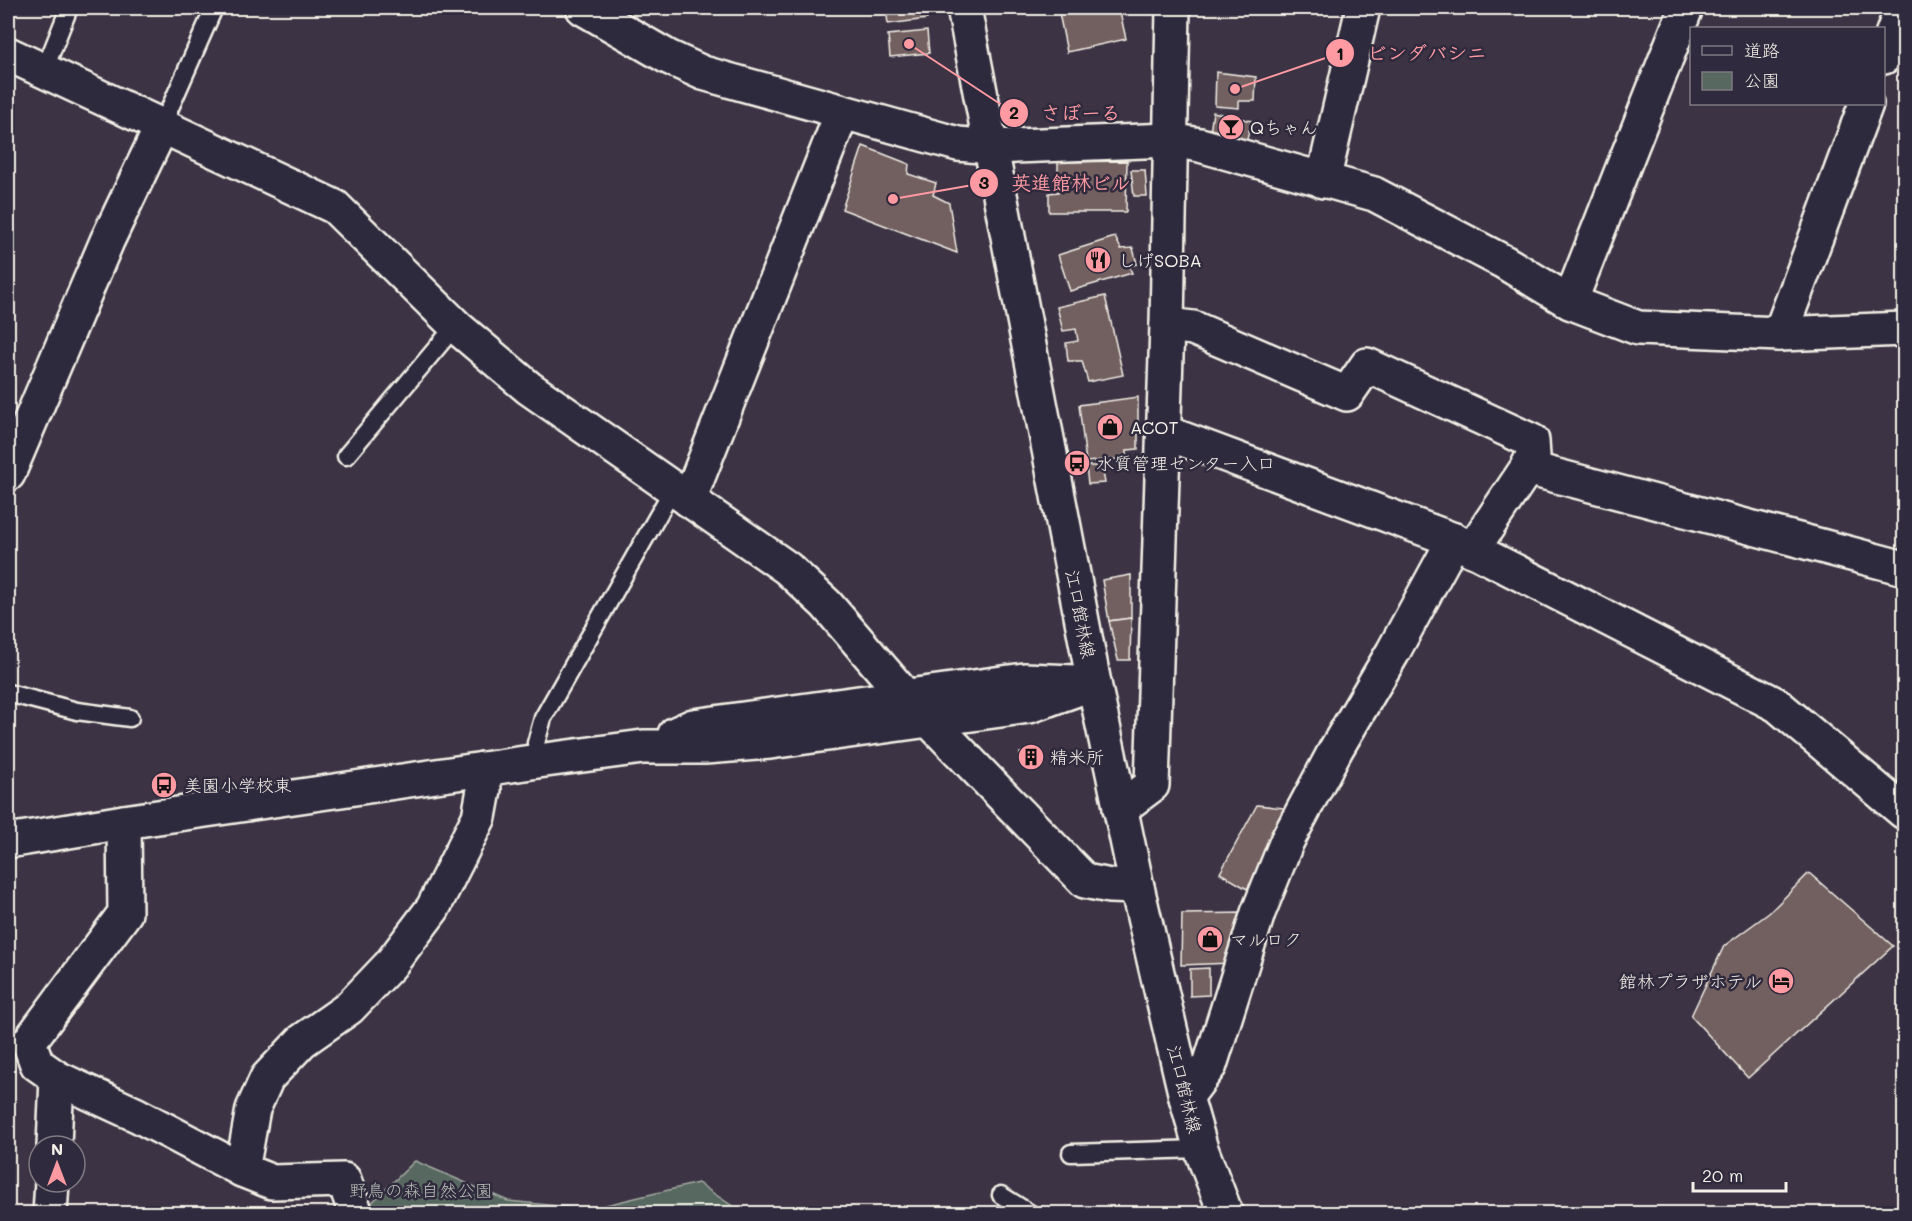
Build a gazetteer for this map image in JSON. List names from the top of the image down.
{
  "streets": {
    "street": ["江口館林線"]
  },
  "parks": ["野鳥の森自然公園"],
  "places": {
    "other": ["さぼーる", "ビンダバシニ", "英進館林ビル"],
    "bar": ["Qちゃん"],
    "restaurant": ["しげSOBA"],
    "shop": ["ACOT", "マルロク"],
    "bus stop": ["水質管理センター入口", "美園小学校東"],
    "building": ["精米所"],
    "hotel": ["館林プラザホテル"]
  },
  "legend": ["道路", "公園"],
  "scale_bar": "20 m",
  "north": "top"
}
